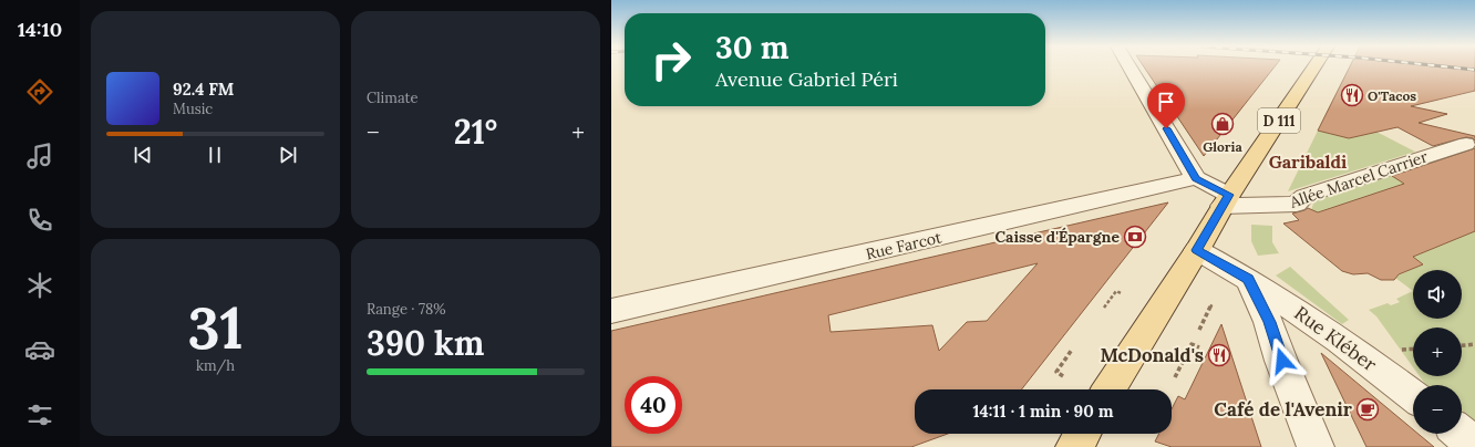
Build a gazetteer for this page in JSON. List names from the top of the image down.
{
  "streets": {
    "main road": ["D 111"],
    "street": ["Allée Marcel Carrier", "Rue Farcot", "Rue Kléber"]
  },
  "crossings": [
    ["D 111", "Allée Marcel Carrier"],
    ["D 111", "Rue Kléber"]
  ],
  "districts": ["Garibaldi"],
  "places": {
    "restaurant": ["O'Tacos", "McDonald's"],
    "shop": ["Gloria"],
    "bank": ["Caisse d'Épargne"],
    "cafe": ["Café de l'Avenir"]
  },
  "page": {
    "tabs": "14:10",
    "tile": [
      "Climate",
      ["31", "km/h"],
      ["Range · 78%", "390 km"]
    ],
    "turn": ["30 m", "Avenue Gabriel Péri"],
    "song": ["92.4 FM", "Music"],
    "heat": ["−", "21°", "+"],
    "map_buttons": ["+", "−"],
    "limit": "40",
    "trip": "14:11 · 1 min · 90 m"
  }
}
